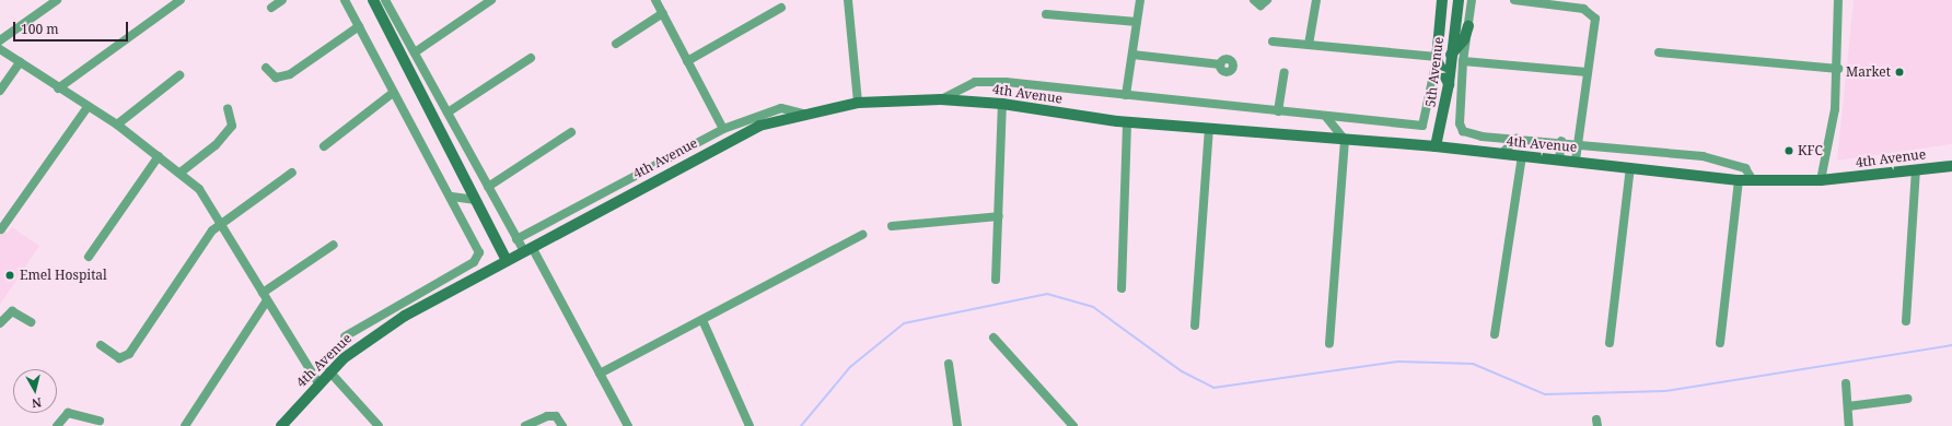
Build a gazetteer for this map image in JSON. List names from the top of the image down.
{
  "streets": {
    "main road": ["5th Avenue", "4th Avenue"]
  },
  "crossings": [
    ["5th Avenue", "4th Avenue"]
  ],
  "places": ["Market", "KFC", "Emel Hospital"],
  "scale_bar": "100 m",
  "north": "bottom"
}
